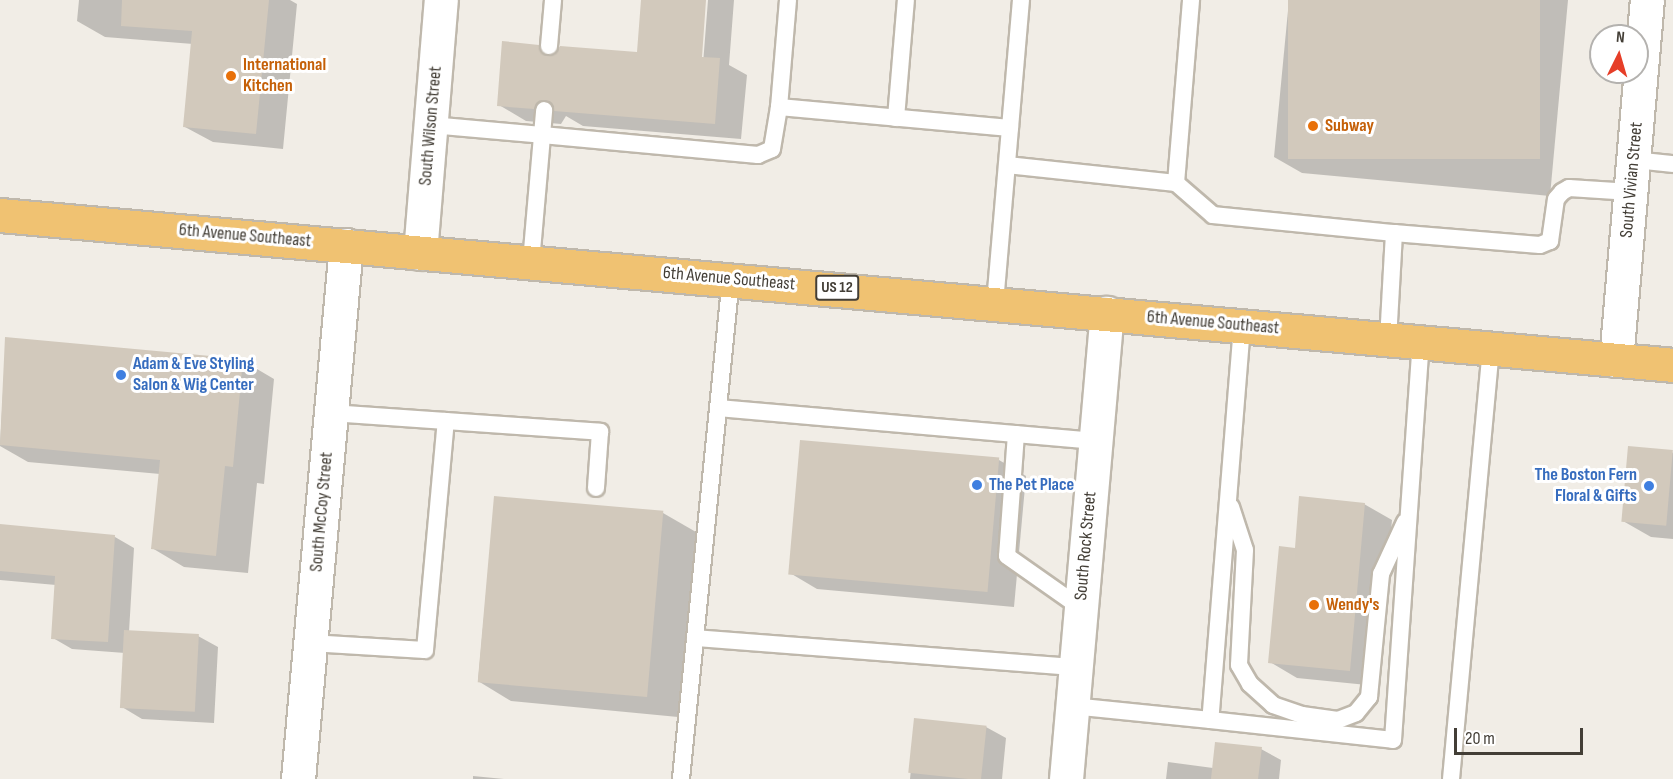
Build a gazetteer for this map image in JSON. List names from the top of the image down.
{
  "streets": {
    "highway": ["6th Avenue Southeast", "US 12"],
    "street": [
      "South Wilson Street",
      "South Vivian Street",
      "South McCoy Street",
      "South Rock Street"
    ]
  },
  "crossings": [
    ["South Wilson Street", "6th Avenue Southeast"],
    ["South Vivian Street", "6th Avenue Southeast"],
    ["6th Avenue Southeast", "South McCoy Street"],
    ["6th Avenue Southeast", "South Rock Street"]
  ],
  "places": [
    "International Kitchen",
    "Subway",
    "Adam & Eve Styling Salon & Wig Center",
    "The Pet Place",
    "The Boston Fern Floral & Gifts",
    "Wendy's"
  ],
  "scale_bar": "20 m",
  "north": "top"
}
